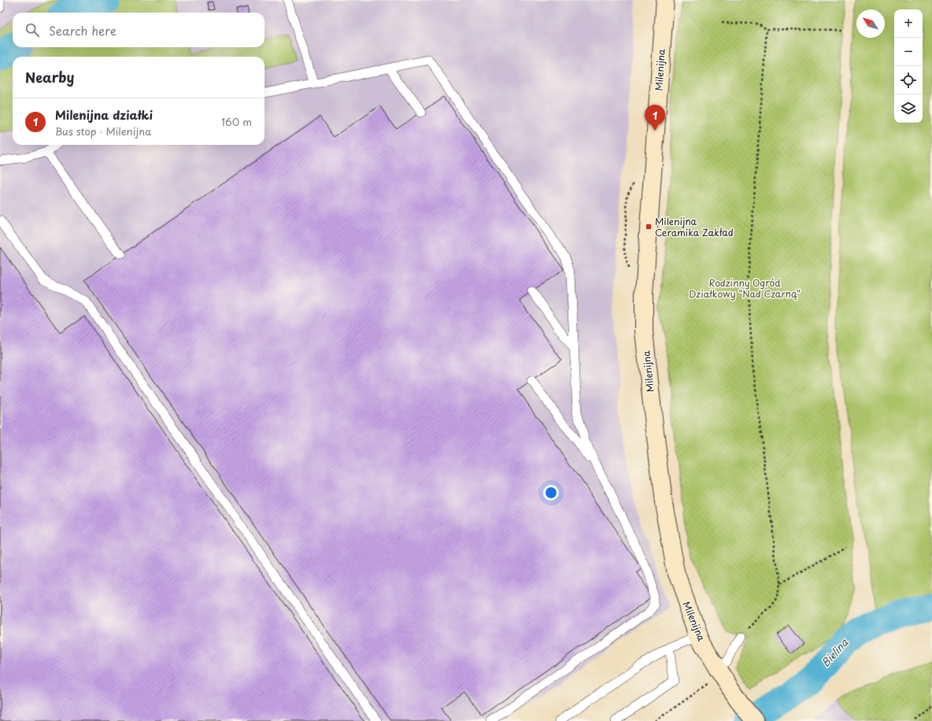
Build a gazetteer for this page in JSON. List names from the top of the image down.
{
  "streets": {
    "street": ["Milenijna"]
  },
  "water": ["Bielina"],
  "parks": ["Rodzinny Ogród Działkowy \"Nad Czarną\""],
  "places": {
    "transit": ["Milenijna Ceramika Zakład"]
  },
  "north": "top left",
  "page": {
    "map_buttons": ["+", "−"],
    "search": "Search here",
    "heading": "Nearby",
    "list": [
      {
        "mark": "1",
        "name": "Milenijna działki",
        "note": "Bus stop · Milenijna",
        "value": "160 m"
      }
    ],
    "pins": "1"
  }
}
